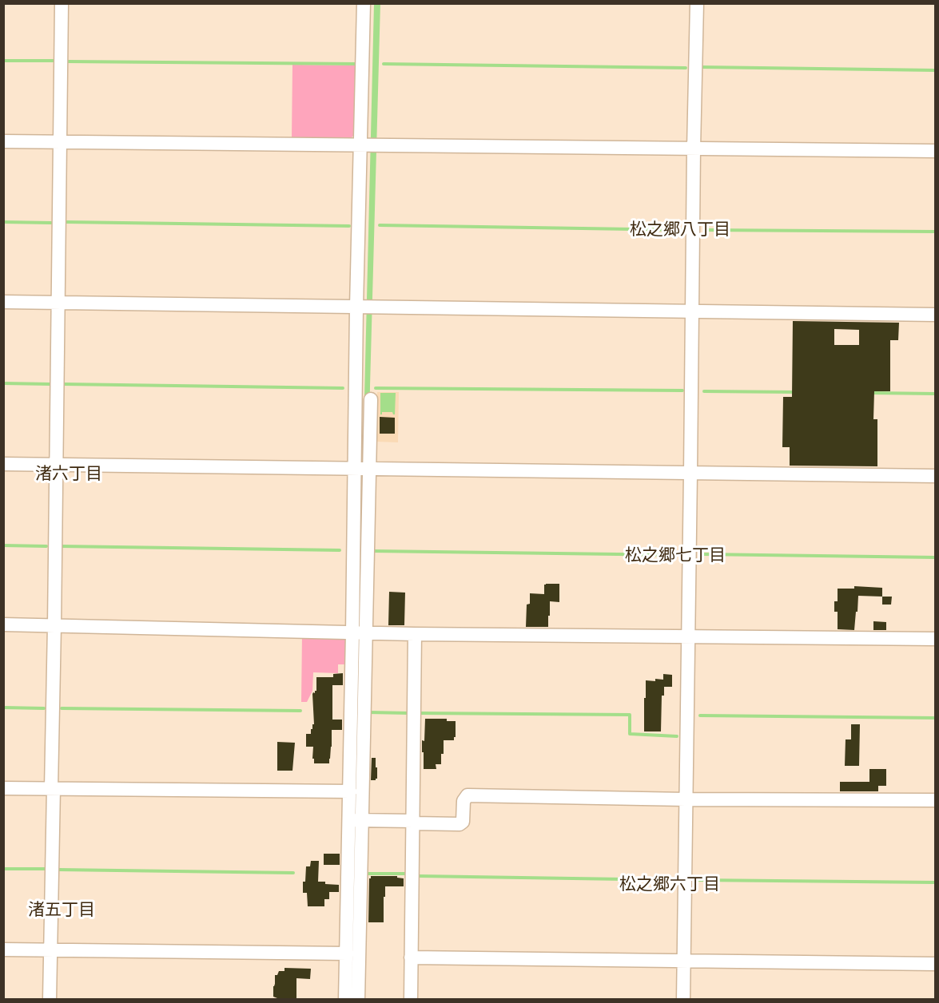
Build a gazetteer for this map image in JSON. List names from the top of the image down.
{
  "districts": [
    "松之郷八丁目",
    "渚六丁目",
    "松之郷七丁目",
    "松之郷六丁目",
    "渚五丁目"
  ]
}
